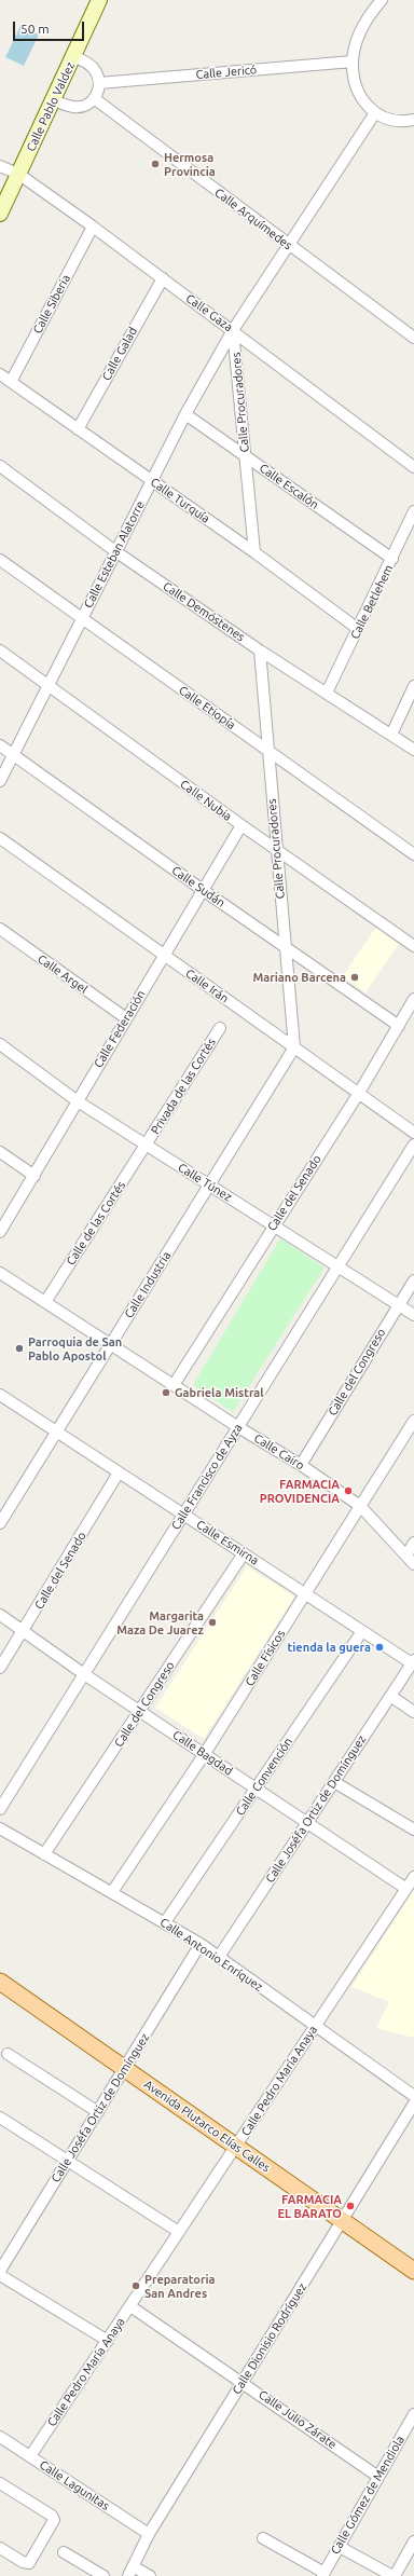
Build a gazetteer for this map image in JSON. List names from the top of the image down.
{
  "streets": {
    "main road": ["Avenida Plutarco Elías Calles"],
    "street": [
      "Calle Jericó",
      "Calle Pablo Valdez",
      "Calle Arquímedes",
      "Calle Siberia",
      "Calle Gaza",
      "Calle Galad",
      "Calle Procuradores",
      "Calle Escalón",
      "Calle Turquía",
      "Calle Esteban Alatorre",
      "Calle Betlehem",
      "Calle Demóstenes",
      "Calle Etiopía",
      "Calle Nubia",
      "Calle Sudán",
      "Calle Argel",
      "Calle Irán",
      "Calle Federación",
      "Privada de las Cortés",
      "Calle Túnez",
      "Calle del Senado",
      "Calle de las Cortés",
      "Calle Industria",
      "Calle del Congreso",
      "Calle Cairo",
      "Calle Francisco de Ayza",
      "Calle Esmirna",
      "Calle Físicos",
      "Calle Bagdad",
      "Calle Convención",
      "Calle Joséfa Ortiz de Domínguez",
      "Calle Antonio Enríquez",
      "Calle Pedro María Anaya",
      "Calle Dionisio Rodríguez",
      "Calle Julio Zárate",
      "Calle Lagunitas",
      "Calle Gómez de Mendiola"
    ]
  },
  "crossings": [
    ["Calle Pablo Valdez", "Calle Gaza"],
    ["Calle Arquímedes", "Calle Esteban Alatorre"],
    ["Calle Siberia", "Calle Gaza"],
    ["Calle Siberia", "Calle Turquía"],
    ["Calle Gaza", "Calle Galad"],
    ["Calle Gaza", "Calle Procuradores"],
    ["Calle Gaza", "Calle Esteban Alatorre"],
    ["Calle Galad", "Calle Turquía"],
    ["Calle Procuradores", "Calle Escalón"],
    ["Calle Procuradores", "Calle Turquía"],
    ["Calle Procuradores", "Calle Esteban Alatorre"],
    ["Calle Procuradores", "Calle Demóstenes"],
    ["Calle Procuradores", "Calle Etiopía"],
    ["Calle Procuradores", "Calle Nubia"],
    ["Calle Procuradores", "Calle Sudán"],
    ["Calle Procuradores", "Calle Irán"],
    ["Calle Procuradores", "Calle Industria"],
    ["Calle Escalón", "Calle Esteban Alatorre"],
    ["Calle Escalón", "Calle Betlehem"],
    ["Calle Turquía", "Calle Esteban Alatorre"],
    ["Calle Turquía", "Calle Betlehem"],
    ["Calle Esteban Alatorre", "Calle Demóstenes"],
    ["Calle Esteban Alatorre", "Calle Etiopía"],
    ["Calle Esteban Alatorre", "Calle Nubia"],
    ["Calle Esteban Alatorre", "Calle Sudán"],
    ["Calle Betlehem", "Calle Demóstenes"],
    ["Calle Nubia", "Calle Federación"],
    ["Calle Sudán", "Calle Federación"],
    ["Calle Sudán", "Calle del Senado"],
    ["Calle Argel", "Calle Federación"],
    ["Calle Irán", "Calle Federación"],
    ["Calle Irán", "Calle del Senado"],
    ["Calle Irán", "Calle Industria"],
    ["Calle Federación", "Calle Túnez"],
    ["Privada de las Cortés", "Calle Túnez"],
    ["Privada de las Cortés", "Calle de las Cortés"],
    ["Calle Túnez", "Calle del Senado"],
    ["Calle Túnez", "Calle de las Cortés"],
    ["Calle Túnez", "Calle Industria"],
    ["Calle Túnez", "Calle del Congreso"],
    ["Calle Túnez", "Calle Francisco de Ayza"],
    ["Calle del Senado", "Calle Cairo"],
    ["Calle del Senado", "Calle Esmirna"],
    ["Calle del Senado", "Calle Bagdad"],
    ["Calle de las Cortés", "Calle Cairo"],
    ["Calle Industria", "Calle Cairo"],
    ["Calle Industria", "Calle Esmirna"],
    ["Calle del Congreso", "Calle Cairo"],
    ["Calle del Congreso", "Calle Esmirna"],
    ["Calle del Congreso", "Calle Bagdad"],
    ["Calle del Congreso", "Calle Antonio Enríquez"],
    ["Calle Cairo", "Calle Francisco de Ayza"],
    ["Calle Cairo", "Calle Físicos"],
    ["Calle Francisco de Ayza", "Calle Esmirna"],
    ["Calle Francisco de Ayza", "Calle Bagdad"],
    ["Calle Esmirna", "Calle Físicos"],
    ["Calle Esmirna", "Calle Convención"],
    ["Calle Esmirna", "Calle Joséfa Ortiz de Domínguez"],
    ["Calle Físicos", "Calle Bagdad"],
    ["Calle Físicos", "Calle Antonio Enríquez"],
    ["Calle Bagdad", "Calle Convención"],
    ["Calle Bagdad", "Calle Joséfa Ortiz de Domínguez"],
    ["Calle Bagdad", "Calle Pedro María Anaya"],
    ["Calle Convención", "Calle Antonio Enríquez"],
    ["Calle Joséfa Ortiz de Domínguez", "Calle Antonio Enríquez"],
    ["Calle Joséfa Ortiz de Domínguez", "Avenida Plutarco Elías Calles"],
    ["Calle Antonio Enríquez", "Calle Pedro María Anaya"],
    ["Calle Pedro María Anaya", "Avenida Plutarco Elías Calles"],
    ["Calle Pedro María Anaya", "Calle Julio Zárate"],
    ["Calle Pedro María Anaya", "Calle Lagunitas"],
    ["Avenida Plutarco Elías Calles", "Calle Dionisio Rodríguez"],
    ["Calle Dionisio Rodríguez", "Calle Julio Zárate"],
    ["Calle Dionisio Rodríguez", "Calle Lagunitas"],
    ["Calle Julio Zárate", "Calle Gómez de Mendiola"]
  ],
  "places": [
    "Hermosa Provincia",
    "Mariano Barcena",
    "Parroquia de San Pablo Apostol",
    "Gabriela Mistral",
    "FARMACIA PROVIDENCIA",
    "Margarita Maza De Juarez",
    "tienda la guera",
    "FARMACIA EL BARATO",
    "Preparatoria San Andres"
  ],
  "scale_bar": "50 m"
}
